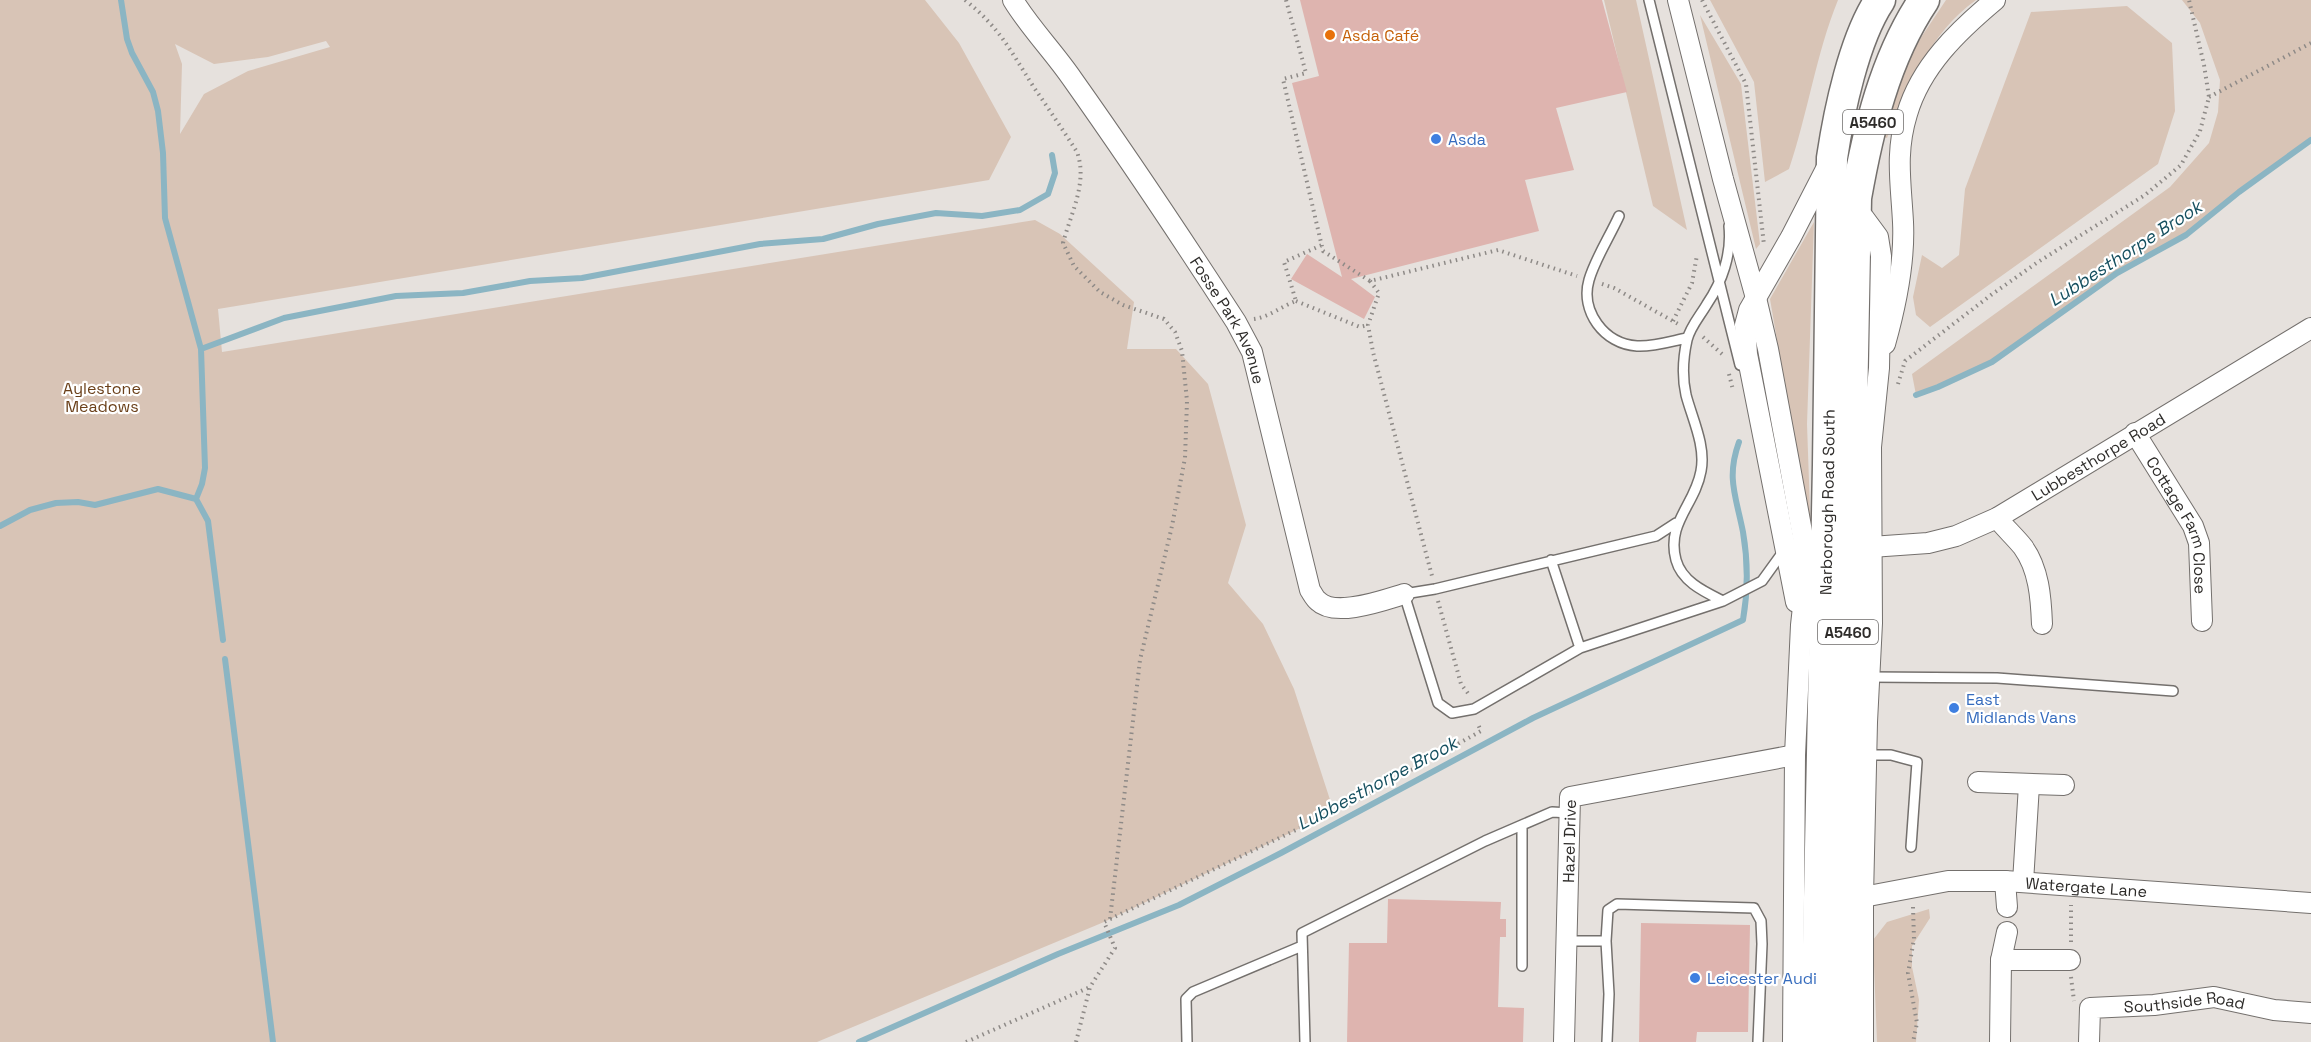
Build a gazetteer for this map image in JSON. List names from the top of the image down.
{
  "streets": {
    "main road": ["A5460", "Narborough Road South"],
    "street": [
      "Fosse Park Avenue",
      "Lubbesthorpe Road",
      "Cottage Farm Close",
      "Hazel Drive",
      "Watergate Lane",
      "Southside Road"
    ]
  },
  "crossings": [
    ["Lubbesthorpe Road", "Cottage Farm Close"],
    ["Narborough Road South", "Hazel Drive"]
  ],
  "water": ["Lubbesthorpe Brook"],
  "parks": ["Aylestone Meadows"],
  "places": [
    "Asda Café",
    "Asda",
    "East Midlands Vans",
    "Leicester Audi"
  ]
}
